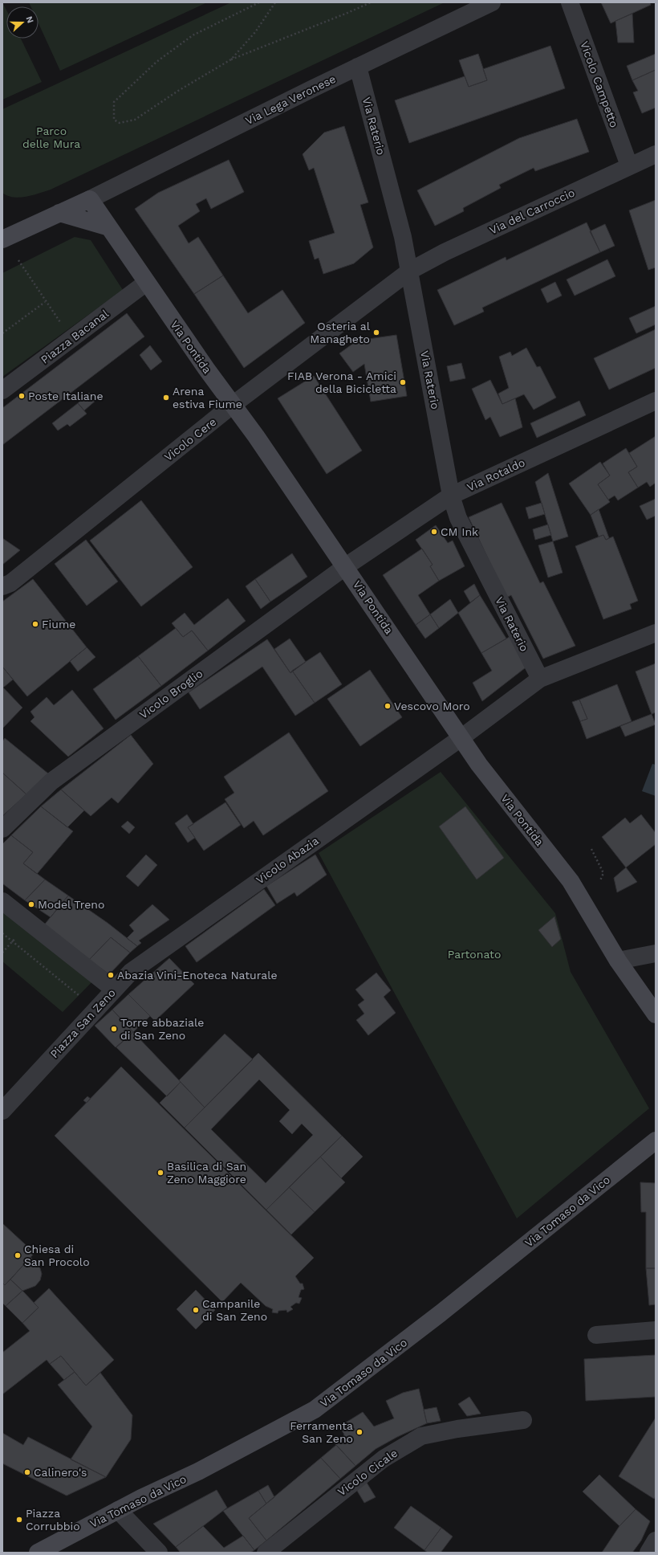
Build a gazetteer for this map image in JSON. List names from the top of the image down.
{
  "streets": {
    "street": [
      "Vicolo Campetto",
      "Via Lega Veronese",
      "Via Raterio",
      "Via del Carroccio",
      "Piazza Bacanal",
      "Via Pontida",
      "Vicolo Cere",
      "Via Rotaldo",
      "Vicolo Broglio",
      "Vicolo Abazia",
      "Piazza San Zeno",
      "Via Tomaso da Vico",
      "Vicolo Cicale"
    ]
  },
  "crossings": [
    ["Vicolo Campetto", "Via del Carroccio"],
    ["Via Lega Veronese", "Via Raterio"],
    ["Via Lega Veronese", "Via Pontida"],
    ["Via Raterio", "Via del Carroccio"],
    ["Via Raterio", "Vicolo Cere"],
    ["Via Raterio", "Via Rotaldo"],
    ["Via Raterio", "Vicolo Abazia"],
    ["Via del Carroccio", "Vicolo Cere"],
    ["Piazza Bacanal", "Via Pontida"],
    ["Via Pontida", "Vicolo Cere"],
    ["Via Pontida", "Via Rotaldo"],
    ["Via Pontida", "Vicolo Broglio"],
    ["Via Pontida", "Vicolo Abazia"],
    ["Via Rotaldo", "Vicolo Broglio"],
    ["Vicolo Abazia", "Piazza San Zeno"]
  ],
  "parks": ["Parco delle Mura", "Partonato"],
  "places": [
    "Osteria al Managheto",
    "FIAB Verona - Amici della Bicicletta",
    "Poste Italiane",
    "Arena estiva Fiume",
    "CM Ink",
    "Fiume",
    "Vescovo Moro",
    "Model Treno",
    "Abazia Vini-Enoteca Naturale",
    "Torre abbaziale di San Zeno",
    "Basilica di San Zeno Maggiore",
    "Chiesa di San Procolo",
    "Campanile di San Zeno",
    "Ferramenta San Zeno",
    "Calinero's",
    "Piazza Corrubbio"
  ],
  "north": "right"
}
